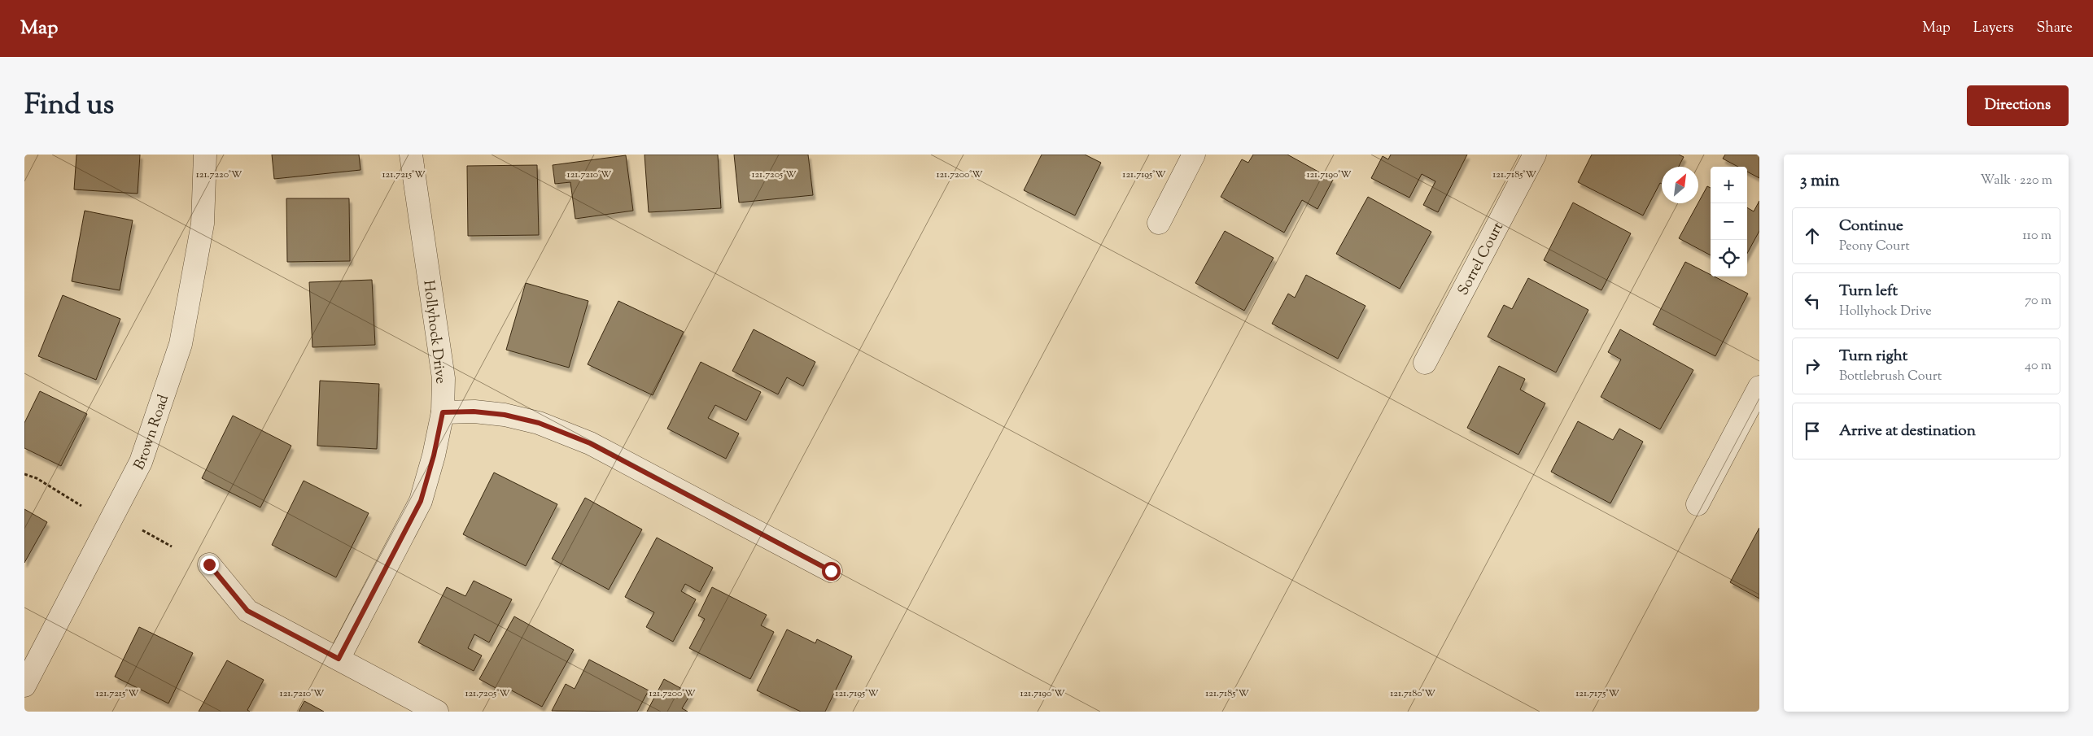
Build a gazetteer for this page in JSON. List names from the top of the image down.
{
  "streets": {
    "street": ["Sorrel Court", "Hollyhock Drive", "Brown Road"]
  },
  "north": "top right",
  "page": {
    "header": "Map",
    "nav": ["Map", "Layers", "Share"],
    "title": "Find us",
    "buttons": "Directions",
    "heading": ["3 min", "Walk · 220 m"],
    "map_buttons": ["+", "−"],
    "list": [
      ["Continue", "Peony Court", "110 m"],
      ["Turn left", "Hollyhock Drive", "70 m"],
      ["Turn right", "Bottlebrush Court", "40 m"],
      "Arrive at destination"
    ]
  },
  "coordinates": [
    "121.7220°W",
    "121.7215°W",
    "121.7210°W",
    "121.7190°W",
    "121.7185°W",
    "121.7205°W",
    "121.7200°W",
    "121.7195°W",
    "121.7180°W",
    "121.7175°W"
  ]
}
